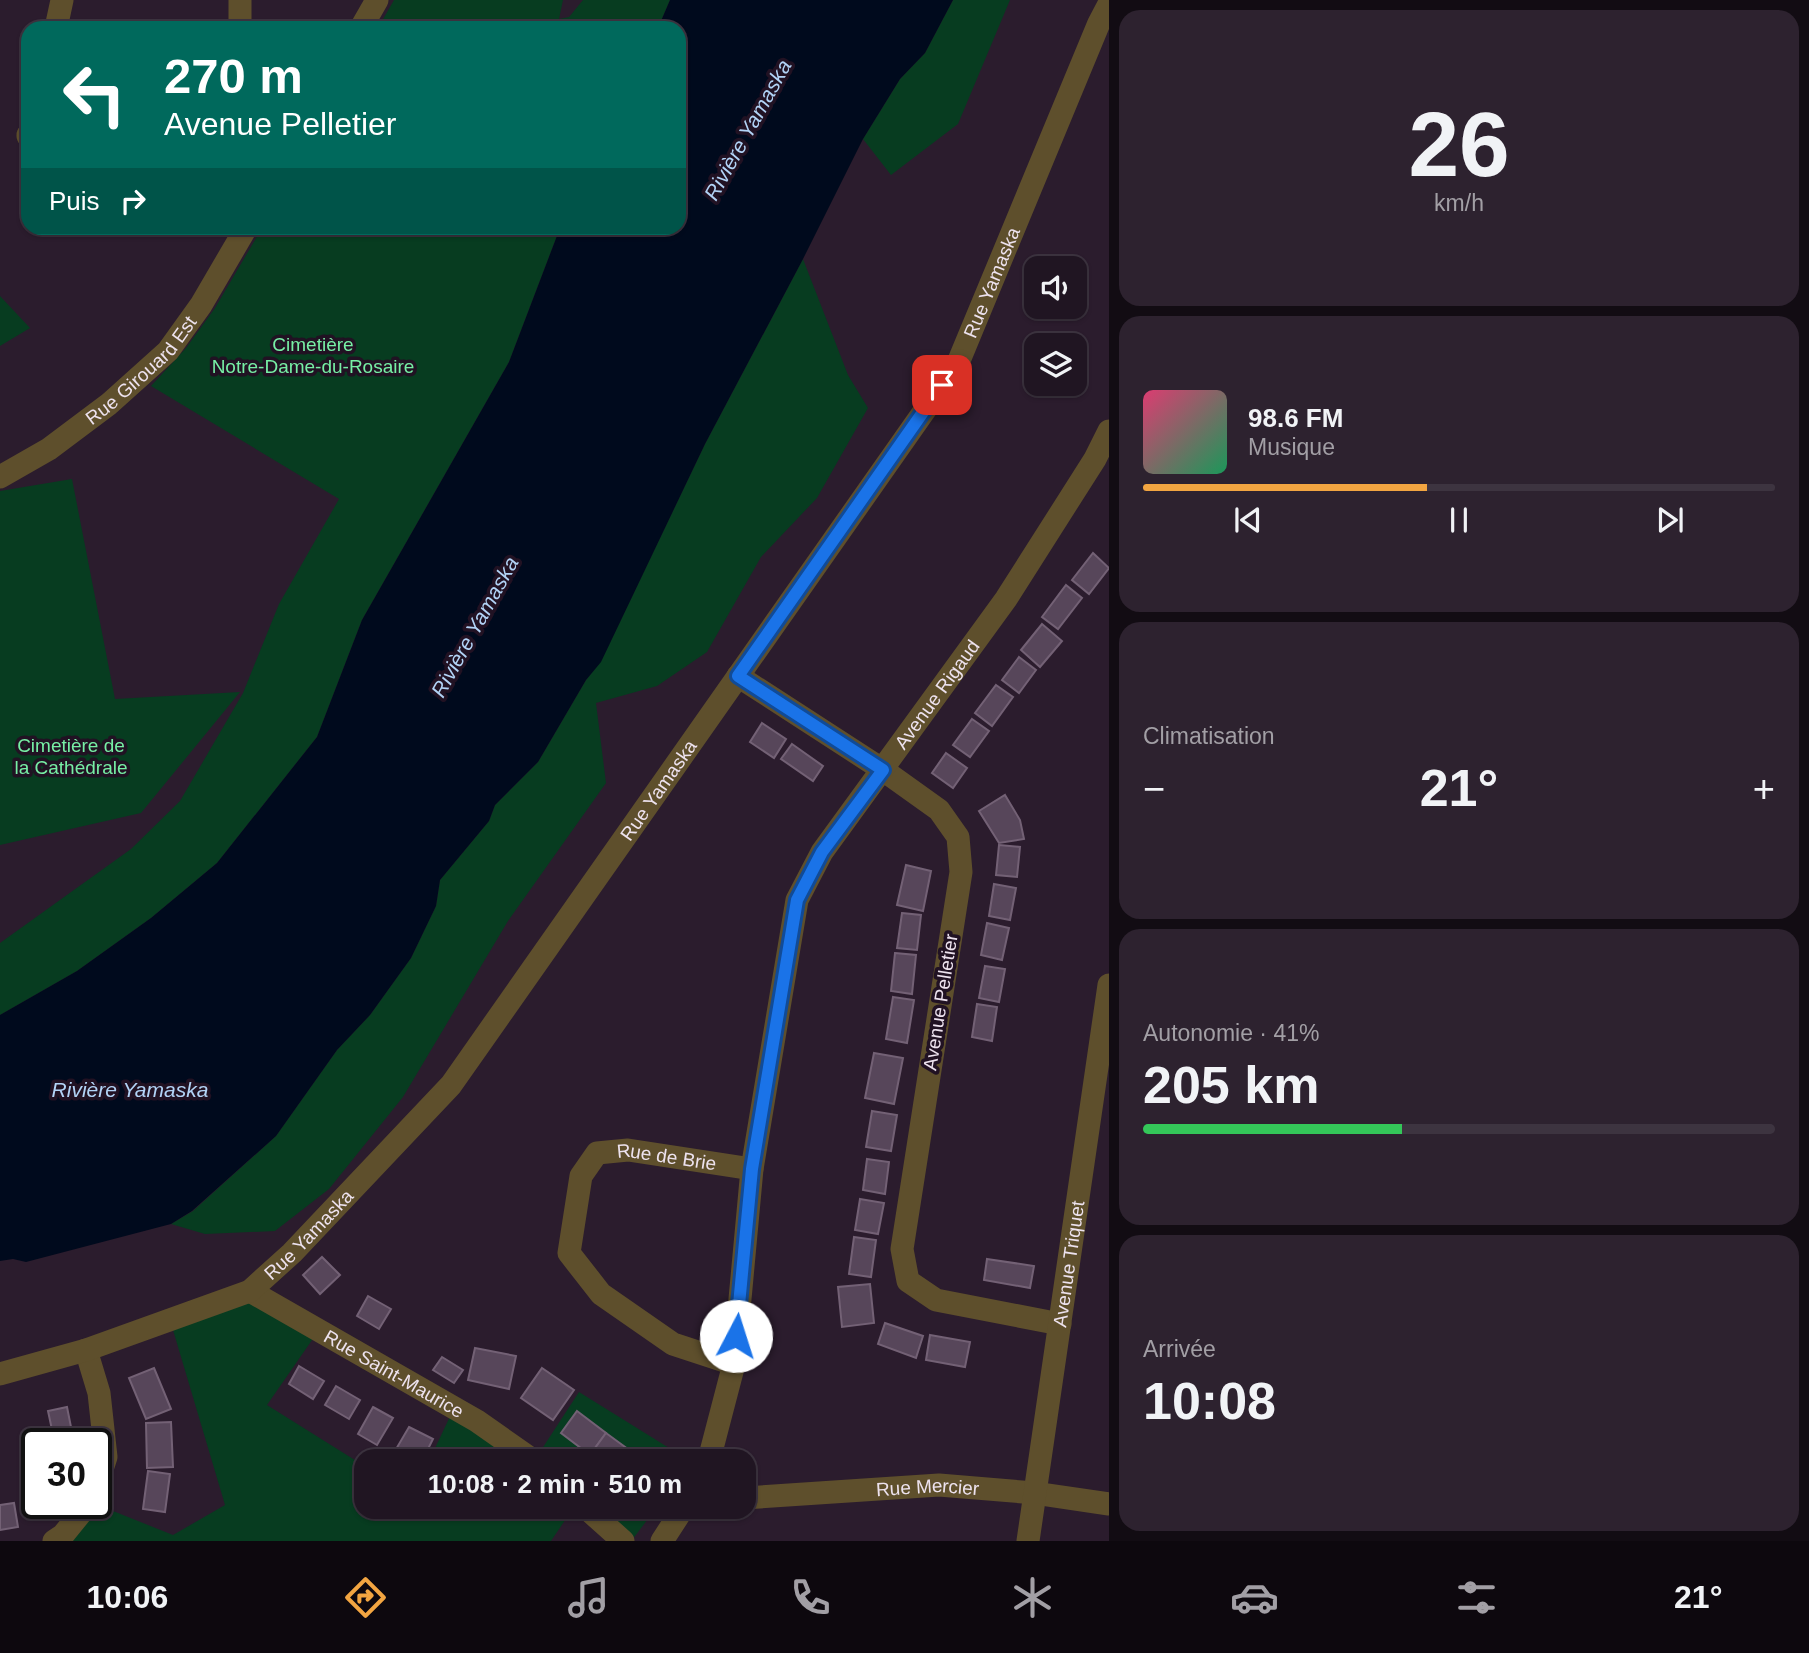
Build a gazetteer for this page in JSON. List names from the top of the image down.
{
  "streets": {
    "street": [
      "Rue Yamaska",
      "Rue Girouard Est",
      "Avenue Rigaud",
      "Avenue Pelletier",
      "Rue de Brie",
      "Avenue Triquet",
      "Rue Saint-Maurice",
      "Rue Mercier"
    ]
  },
  "crossings": [
    ["Rue Yamaska", "Avenue Pelletier"],
    ["Rue Yamaska", "Rue Saint-Maurice"],
    ["Avenue Rigaud", "Avenue Pelletier"],
    ["Avenue Rigaud", "Rue de Brie"],
    ["Avenue Pelletier", "Avenue Triquet"],
    ["Avenue Triquet", "Rue Mercier"]
  ],
  "water": ["Rivière Yamaska"],
  "parks": ["Cimetière Notre-Dame-du-Rosaire", "Cimetière de la Cathédrale"],
  "page": {
    "tile": [
      ["26", "km/h"],
      "Climatisation",
      ["Autonomie · 41%", "205 km"],
      ["Arrivée", "10:08"]
    ],
    "turn": ["270 m", "Avenue Pelletier"],
    "then": "Puis",
    "song": ["98.6 FM", "Musique"],
    "heat": ["−", "21°", "+"],
    "limit": "30",
    "trip": "10:08 · 2 min · 510 m",
    "tabs": ["10:06", "21°"]
  }
}
